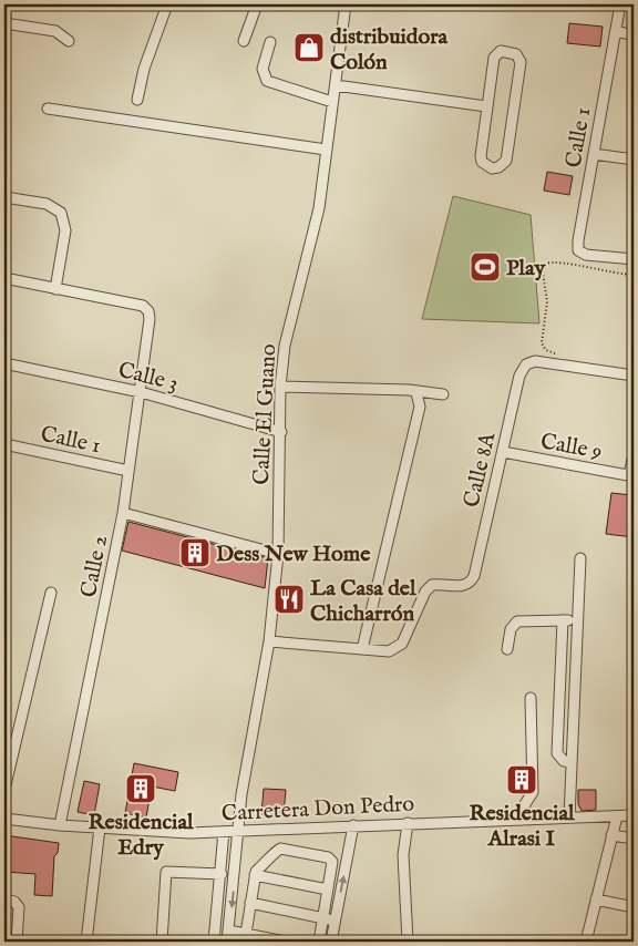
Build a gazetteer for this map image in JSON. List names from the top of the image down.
{
  "streets": {
    "street": [
      "Calle 1",
      "Calle 3",
      "Calle El Guano",
      "Calle 9",
      "Calle 8A",
      "Calle 2",
      "Carretera Don Pedro"
    ]
  },
  "crossings": [
    ["Calle 1", "Calle 2"],
    ["Calle 3", "Calle El Guano"],
    ["Calle 3", "Calle 2"],
    ["Calle El Guano", "Carretera Don Pedro"],
    ["Calle 9", "Calle 8A"],
    ["Calle 2", "Carretera Don Pedro"]
  ],
  "places": {
    "shop": ["distribuidora Colón"],
    "sports": ["Play"],
    "building": ["Dess New Home", "Residencial Alrasi I", "Residencial Edry"],
    "restaurant": ["La Casa del Chicharrón"]
  }
}
